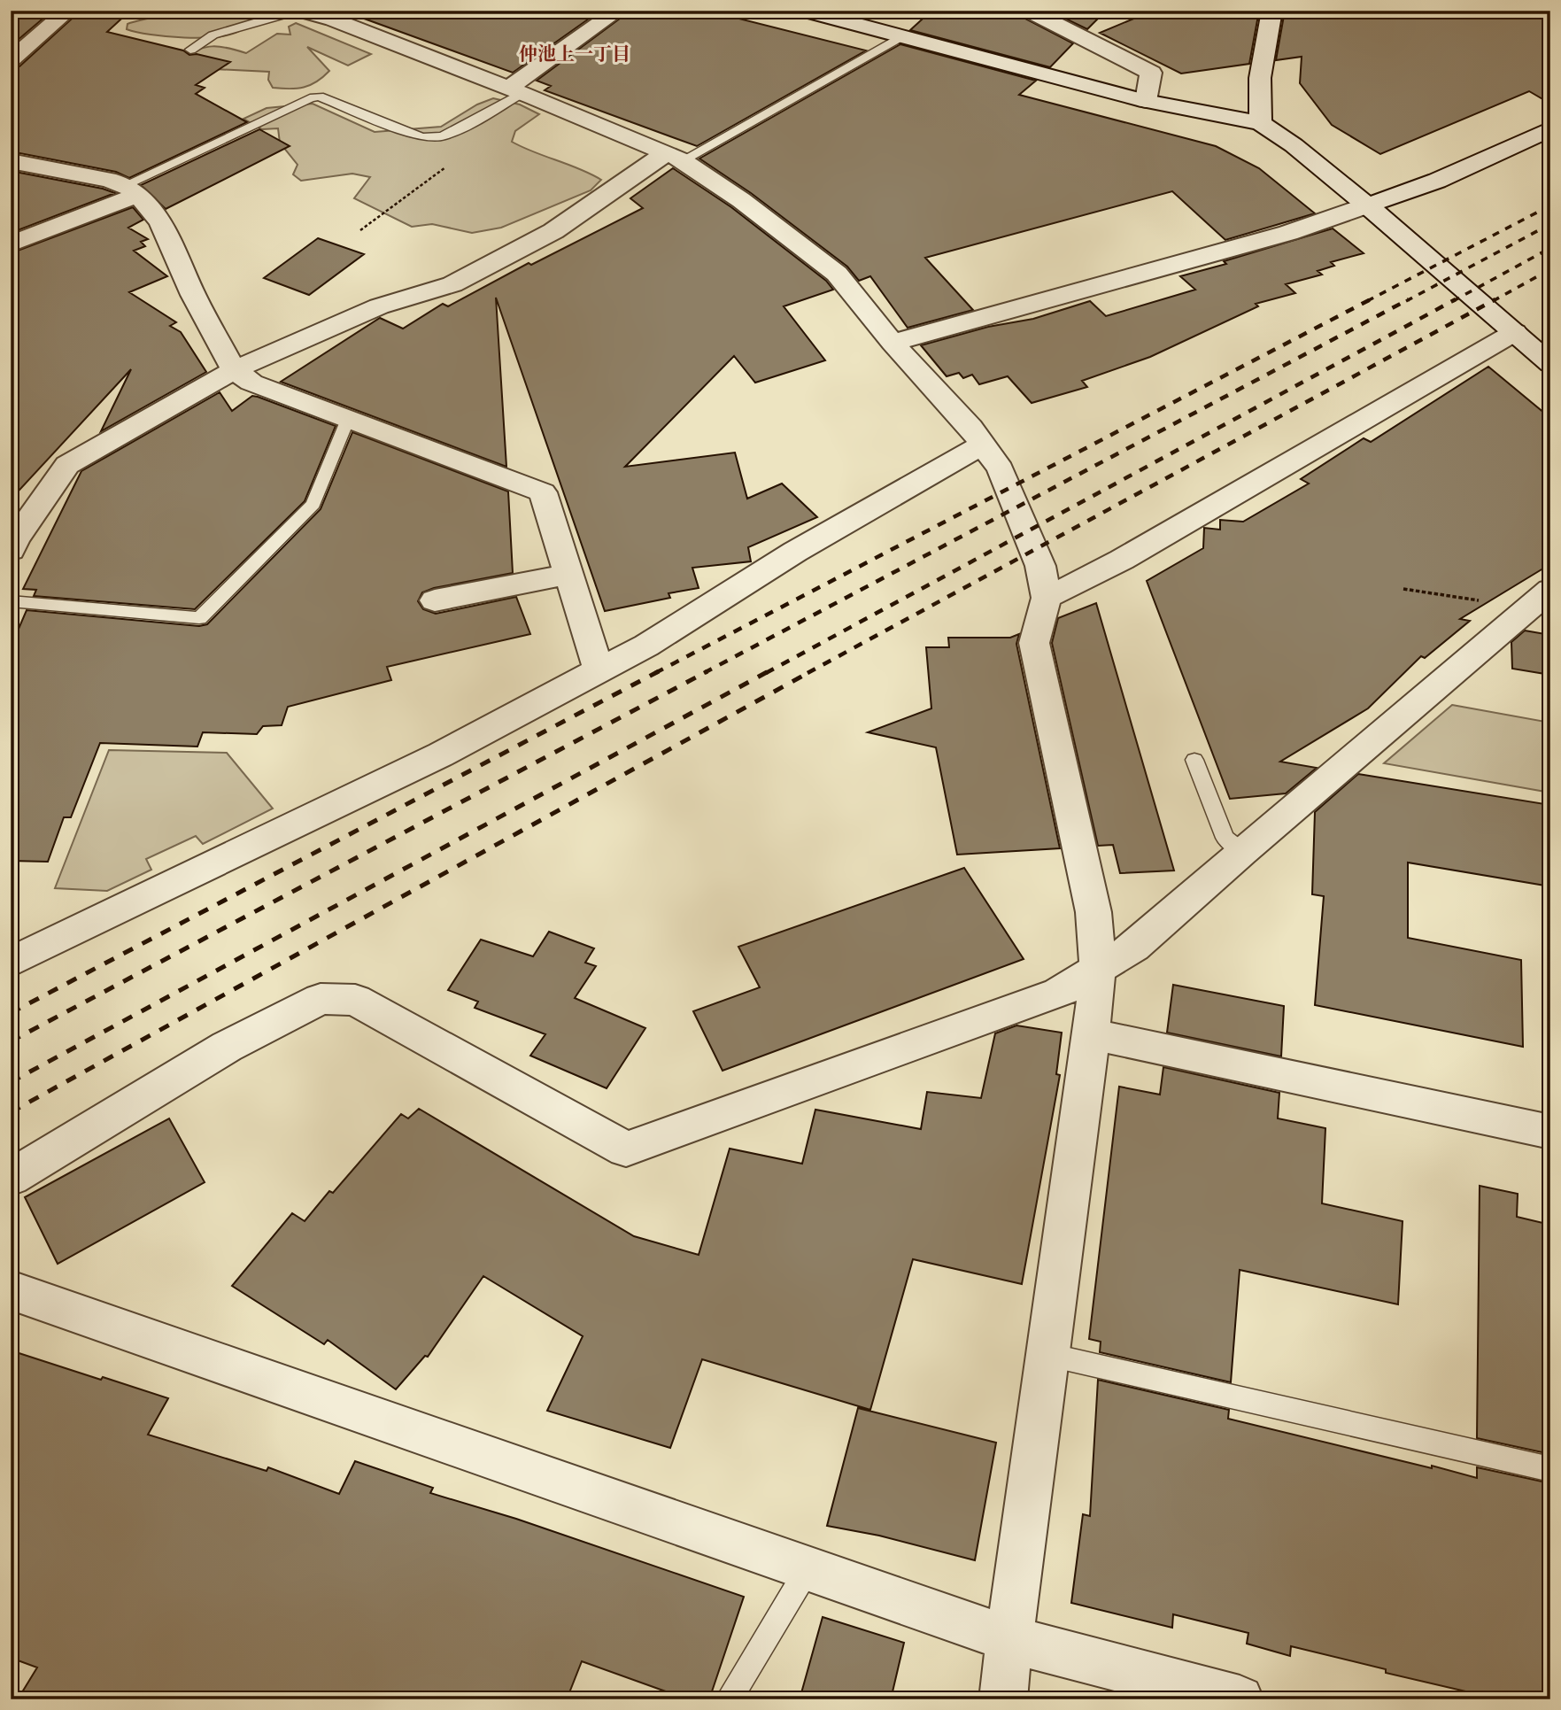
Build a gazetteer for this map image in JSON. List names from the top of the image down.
{
  "districts": ["仲池上一丁目"]
}
